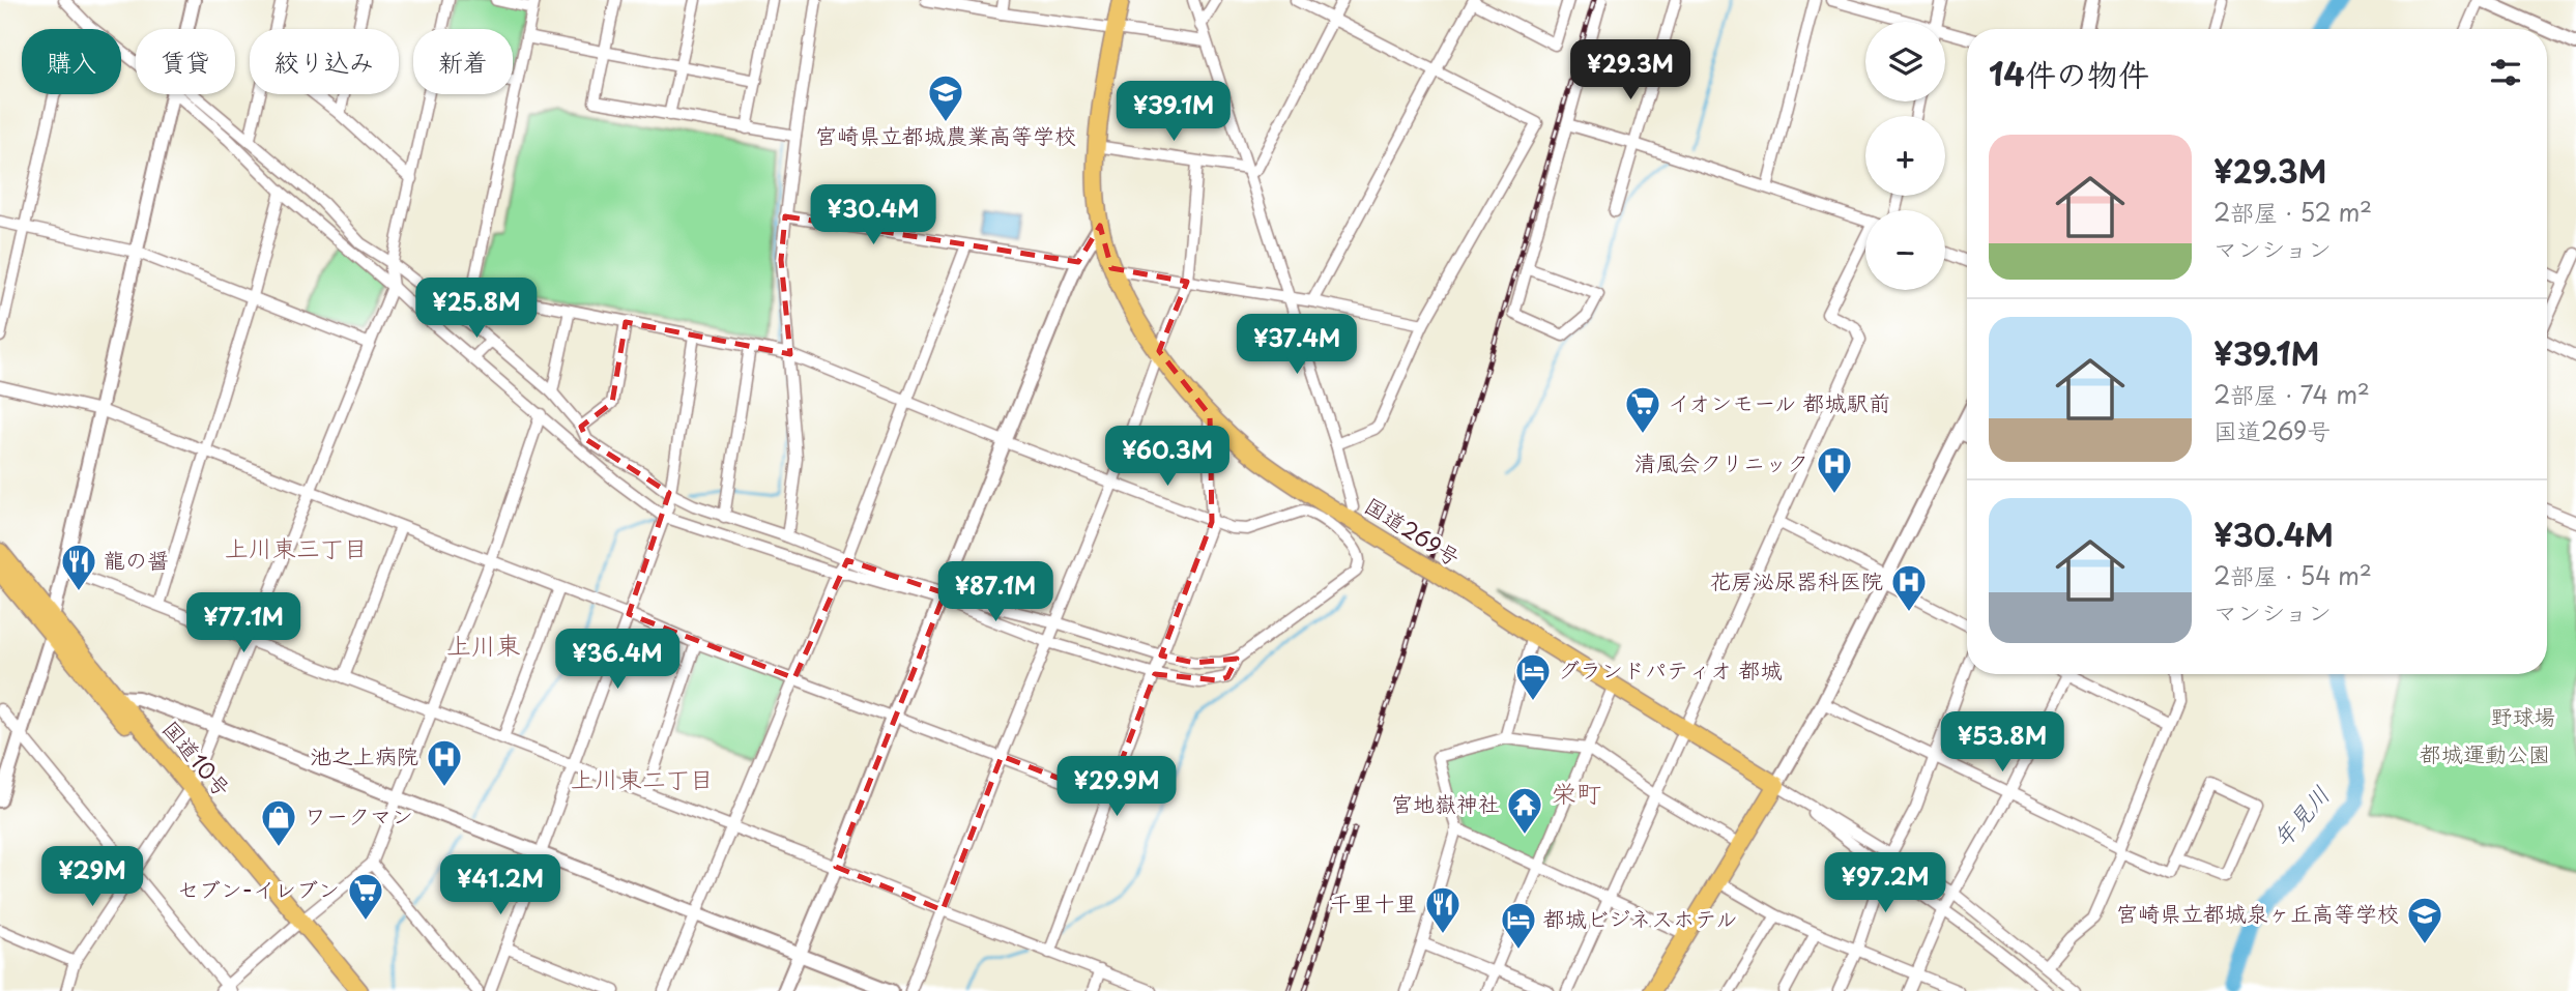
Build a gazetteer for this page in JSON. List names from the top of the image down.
{
  "streets": {
    "highway": ["国道269号", "国道10号"]
  },
  "districts": [
    "上川東三丁目",
    "上川東",
    "上川東二丁目",
    "栄町"
  ],
  "water": ["年見川"],
  "parks": ["野球場", "都城運動公園"],
  "places": {
    "school or university": ["宮崎県立都城農業高等学校", "宮崎県立都城泉ヶ丘高等学校"],
    "supermarket": ["イオンモール 都城駅前", "セブン-イレブン"],
    "hospital": ["清風会クリニック", "花房泌尿器科医院", "池之上病院"],
    "restaurant": ["龍の醤", "千里十里"],
    "hotel": ["グランドパティオ 都城", "都城ビジネスホテル"],
    "temple": ["宮地嶽神社"],
    "shop": ["ワークマン"]
  },
  "page": {
    "map_buttons": ["+", "−"],
    "chip": [
      "購入",
      "賃貸",
      "絞り込み",
      "新着"
    ],
    "heading": "14件の物件",
    "price": [
      "¥29.3M",
      "¥39.1M",
      "¥30.4M",
      "¥25.8M",
      "¥37.4M",
      "¥60.3M",
      "¥87.1M",
      "¥77.1M",
      "¥36.4M",
      "¥53.8M",
      "¥29.9M",
      "¥29M",
      "¥97.2M",
      "¥41.2M"
    ],
    "list": [
      {
        "name": "¥29.3M",
        "note": "2部屋 · 52 m² · マンション"
      },
      {
        "name": "¥39.1M",
        "note": "2部屋 · 74 m² · 国道269号"
      },
      {
        "name": "¥30.4M",
        "note": "2部屋 · 54 m² · マンション"
      }
    ]
  }
}
